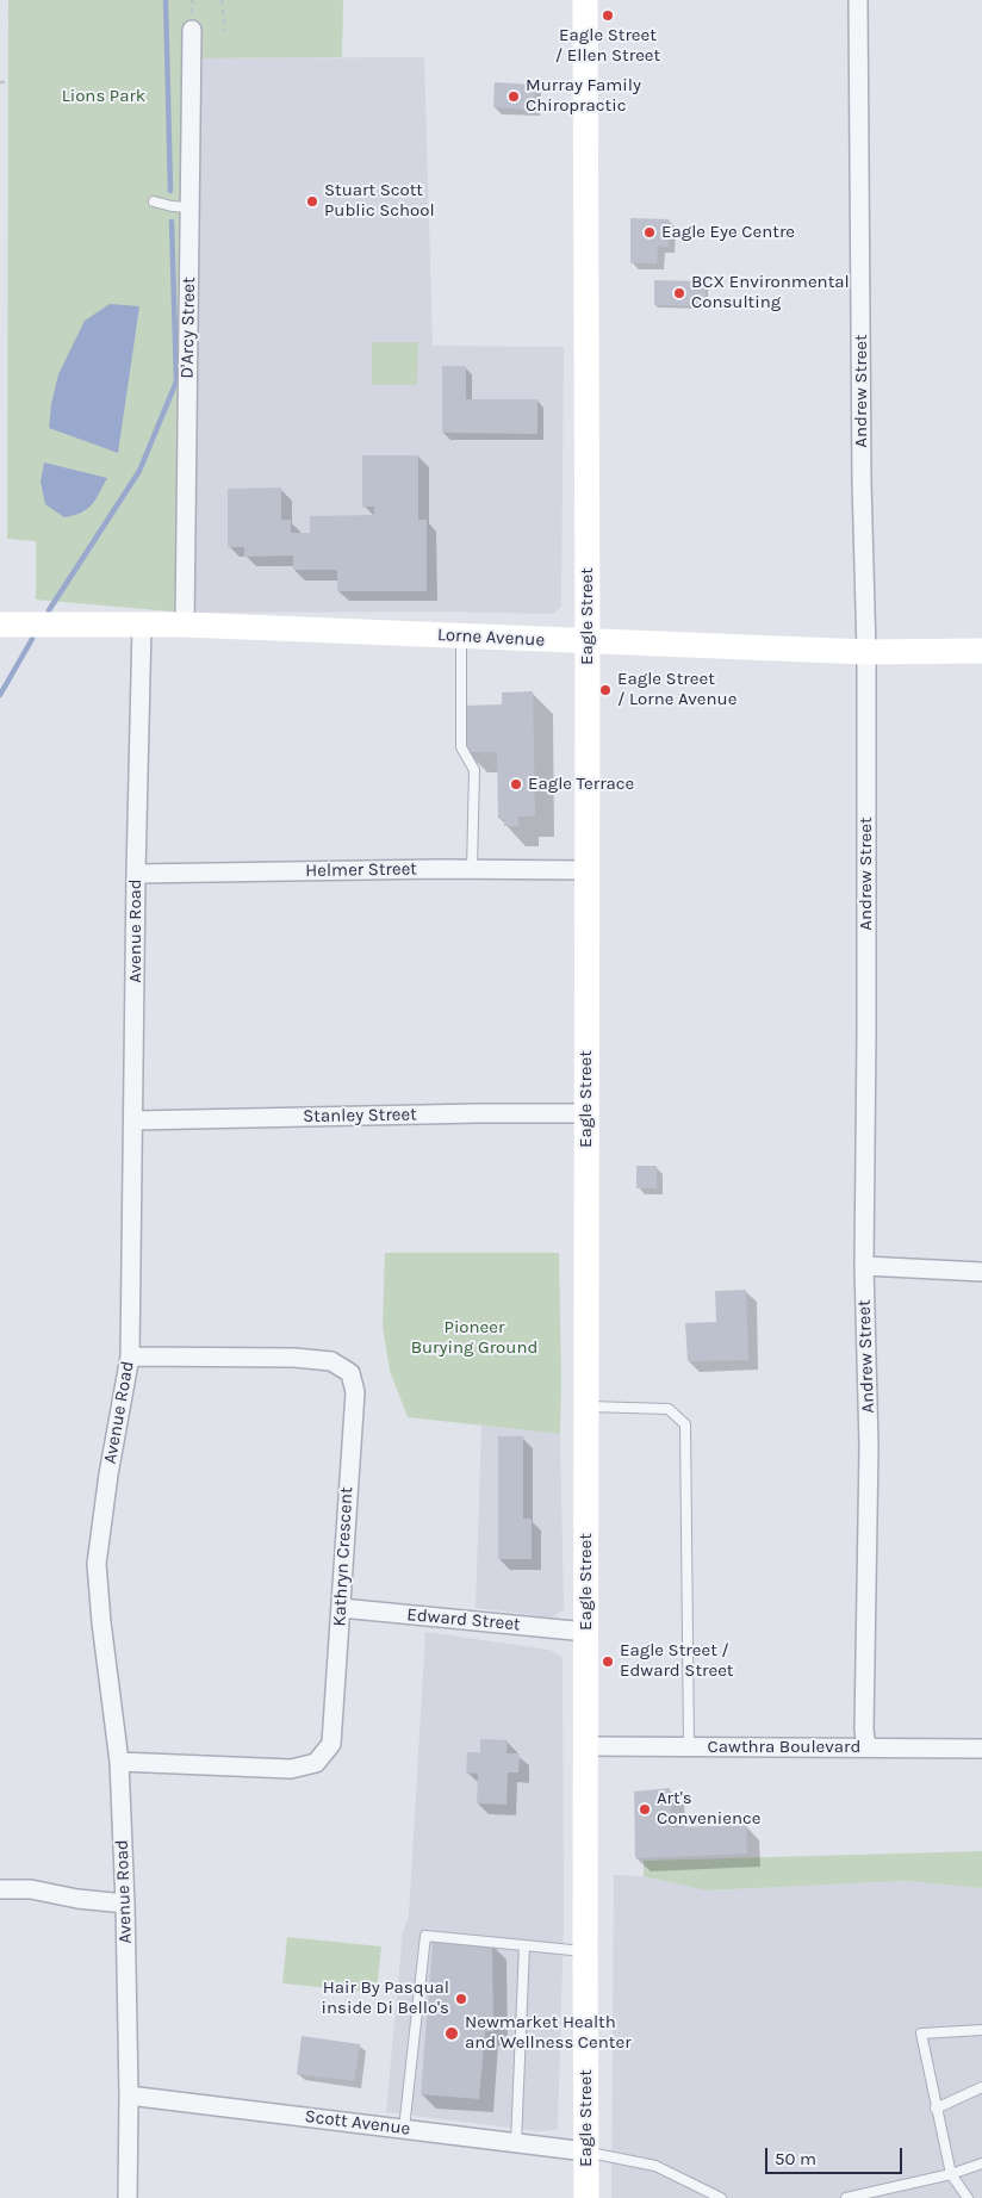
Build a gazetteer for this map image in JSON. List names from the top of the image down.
{
  "streets": {
    "main road": ["Eagle Street", "Lorne Avenue"],
    "street": [
      "D'Arcy Street",
      "Andrew Street",
      "Helmer Street",
      "Avenue Road",
      "Stanley Street",
      "Kathryn Crescent",
      "Edward Street",
      "Cawthra Boulevard",
      "Scott Avenue"
    ]
  },
  "crossings": [
    ["D'Arcy Street", "Lorne Avenue"],
    ["Andrew Street", "Lorne Avenue"],
    ["Andrew Street", "Cawthra Boulevard"],
    ["Eagle Street", "Lorne Avenue"],
    ["Eagle Street", "Helmer Street"],
    ["Eagle Street", "Stanley Street"],
    ["Eagle Street", "Edward Street"],
    ["Eagle Street", "Cawthra Boulevard"],
    ["Eagle Street", "Scott Avenue"],
    ["Lorne Avenue", "Avenue Road"],
    ["Helmer Street", "Avenue Road"],
    ["Avenue Road", "Stanley Street"],
    ["Avenue Road", "Kathryn Crescent"],
    ["Avenue Road", "Scott Avenue"],
    ["Kathryn Crescent", "Edward Street"]
  ],
  "parks": ["Lions Park", "Pioneer Burying Ground"],
  "places": [
    "Eagle Street / Ellen Street",
    "Murray Family Chiropractic",
    "Stuart Scott Public School",
    "Eagle Eye Centre",
    "BCX Environmental Consulting",
    "Eagle Street / Lorne Avenue",
    "Eagle Terrace",
    "Eagle Street / Edward Street",
    "Art's Convenience",
    "Hair By Pasqual inside Di Bello's",
    "Newmarket Health and Wellness Center"
  ],
  "scale_bar": "50 m"
}
